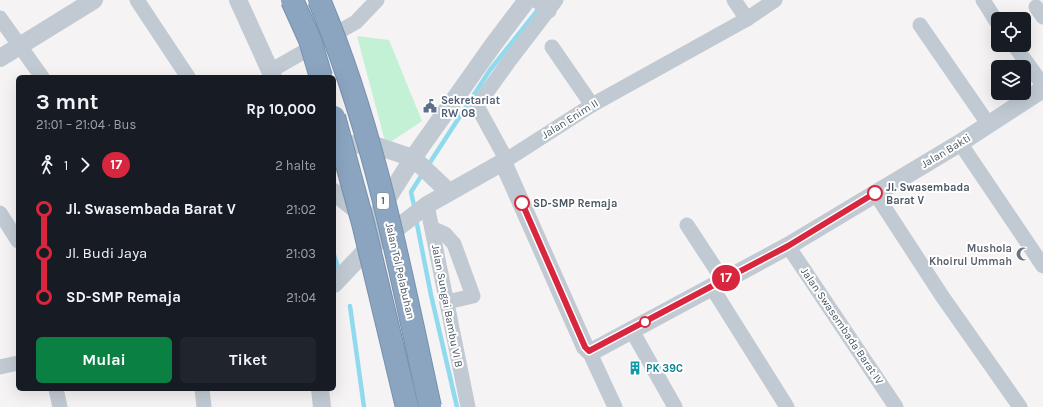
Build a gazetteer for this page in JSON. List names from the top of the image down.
{
  "streets": {
    "highway": ["1", "Jalan Tol Pelabuhan"],
    "street": [
      "Jalan Enim II",
      "Jalan Bakti",
      "Jalan Sungai Bambu VI B",
      "Jalan Swasembada Barat IV"
    ]
  },
  "crossings": [
    ["Jalan Enim II", "Jalan Sungai Bambu VI B"],
    ["Jalan Bakti", "Jalan Swasembada Barat IV"]
  ],
  "places": {
    "public building": ["Sekretariat RW 08"],
    "other": ["Jl. Swasembada Barat V", "SD-SMP Remaja"],
    "mosque": ["Mushola Khoirul Ummah"],
    "building": ["PK 39C"]
  },
  "lines": ["bus line 17"],
  "page": {
    "on_map": "17",
    "heading": ["3 mnt", "21:01 – 21:04 · Bus", "Rp 10,000"],
    "legs": ["1", "17", "2 halte"],
    "list": [
      {
        "name": "Jl. Swasembada Barat V",
        "value": "21:02"
      },
      {
        "name": "Jl. Budi Jaya",
        "value": "21:03"
      },
      {
        "name": "SD-SMP Remaja",
        "value": "21:04"
      }
    ],
    "buttons": ["Mulai", "Tiket"]
  }
}
